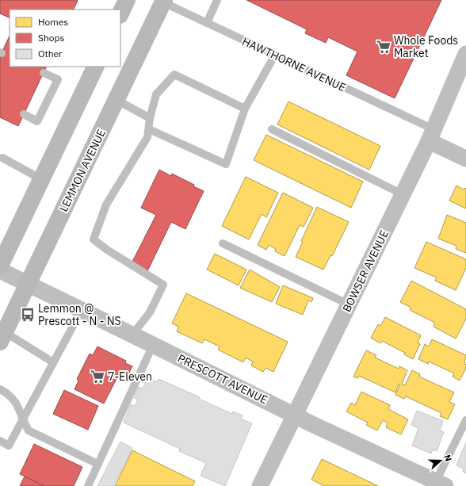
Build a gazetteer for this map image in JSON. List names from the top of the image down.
{
  "streets": {
    "main road": ["LEMMON AVENUE"],
    "street": ["HAWTHORNE AVENUE", "BOWSER AVENUE", "PRESCOTT AVENUE"]
  },
  "crossings": [
    ["HAWTHORNE AVENUE", "LEMMON AVENUE"],
    ["HAWTHORNE AVENUE", "BOWSER AVENUE"],
    ["LEMMON AVENUE", "PRESCOTT AVENUE"],
    ["BOWSER AVENUE", "PRESCOTT AVENUE"]
  ],
  "places": {
    "supermarket": ["Whole Foods Market", "7-Eleven"],
    "bus stop": ["Lemmon @ Prescott - N - NS"]
  },
  "legend": ["Homes", "Shops", "Other"],
  "north": "right"
}
